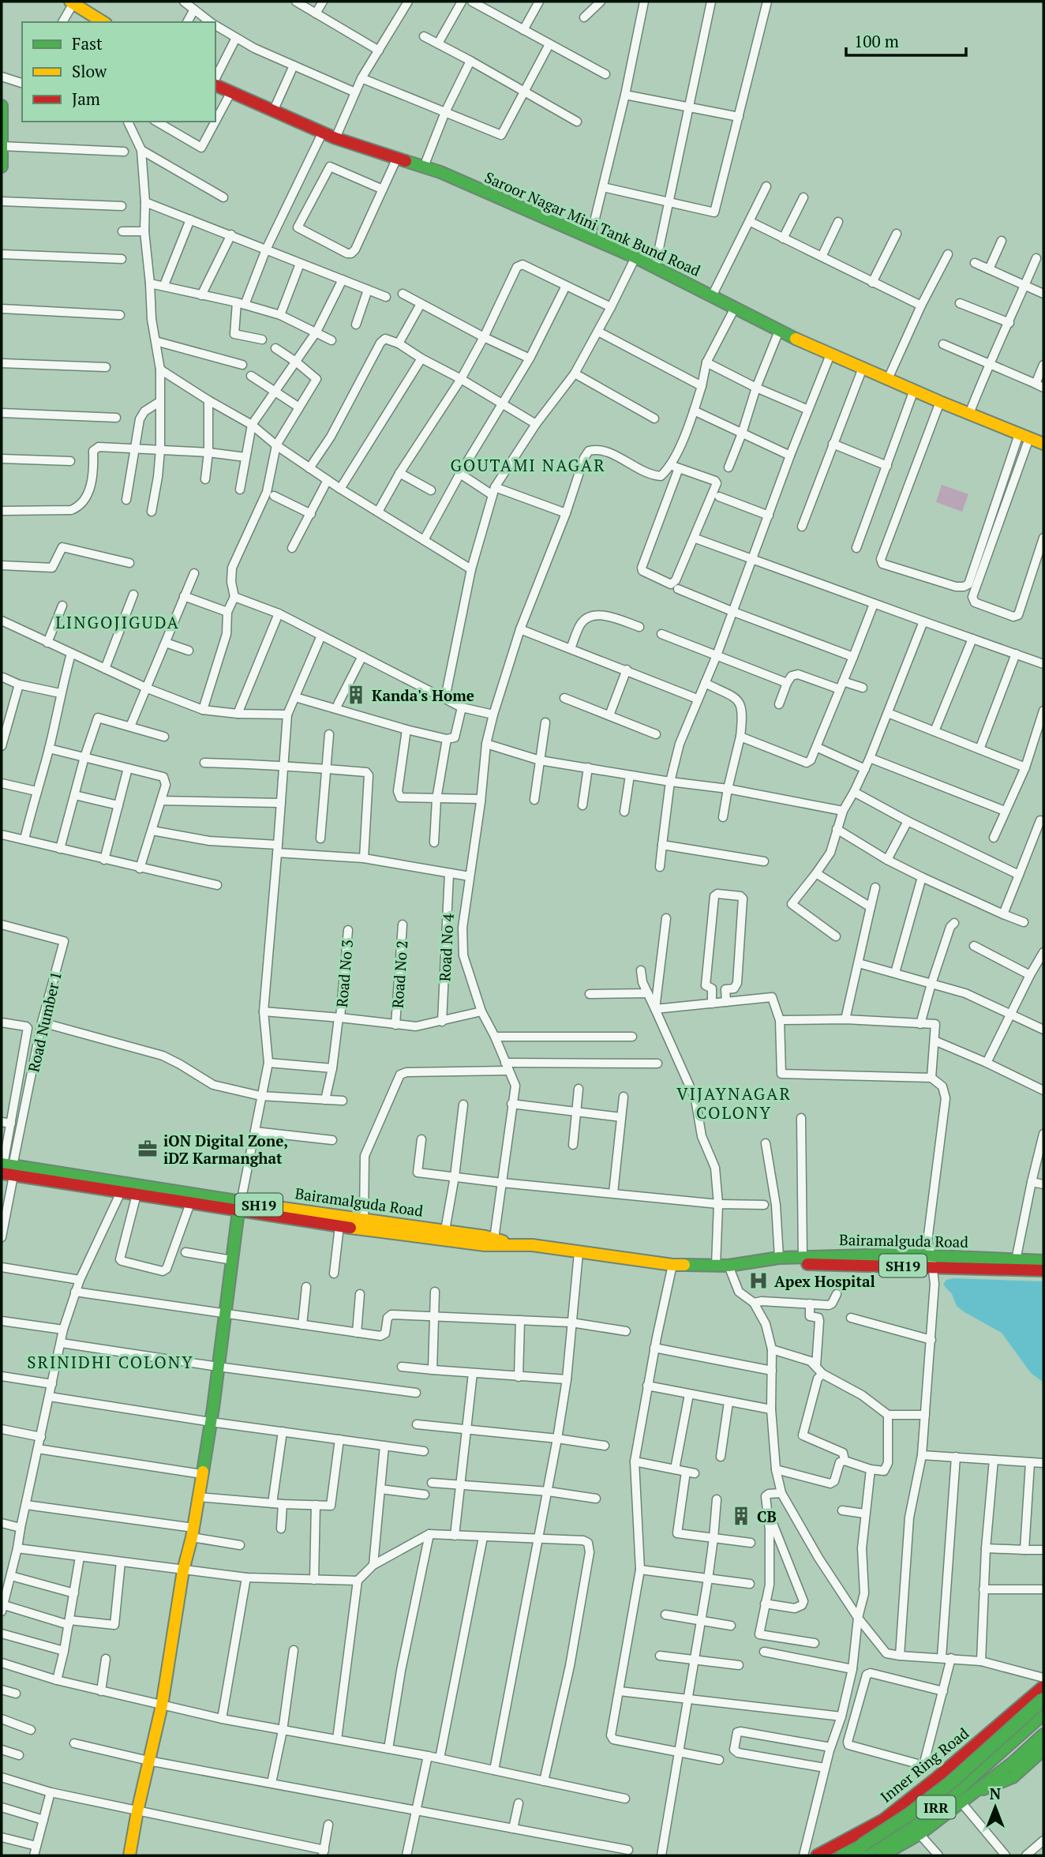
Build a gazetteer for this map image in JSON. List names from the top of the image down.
{
  "streets": {
    "main road": [
      "Saroor Nagar Mini Tank Bund Road",
      "Bairamalguda Road",
      "SH19",
      "Inner Ring Road",
      "IRR"
    ],
    "street": [
      "Road No 4",
      "Road No 3",
      "Road No 2",
      "Road Number 1"
    ]
  },
  "crossings": [
    ["Road Number 1", "Bairamalguda Road"]
  ],
  "districts": [
    "GOUTAMI NAGAR",
    "LINGOJIGUDA",
    "VIJAYNAGAR COLONY",
    "SRINIDHI COLONY"
  ],
  "places": {
    "building": ["Kanda's Home", "CB"],
    "office": ["iON Digital Zone, iDZ Karmanghat"],
    "hospital": ["Apex Hospital"]
  },
  "legend": ["Fast", "Slow", "Jam"],
  "scale_bar": "100 m",
  "north": "top"
}
